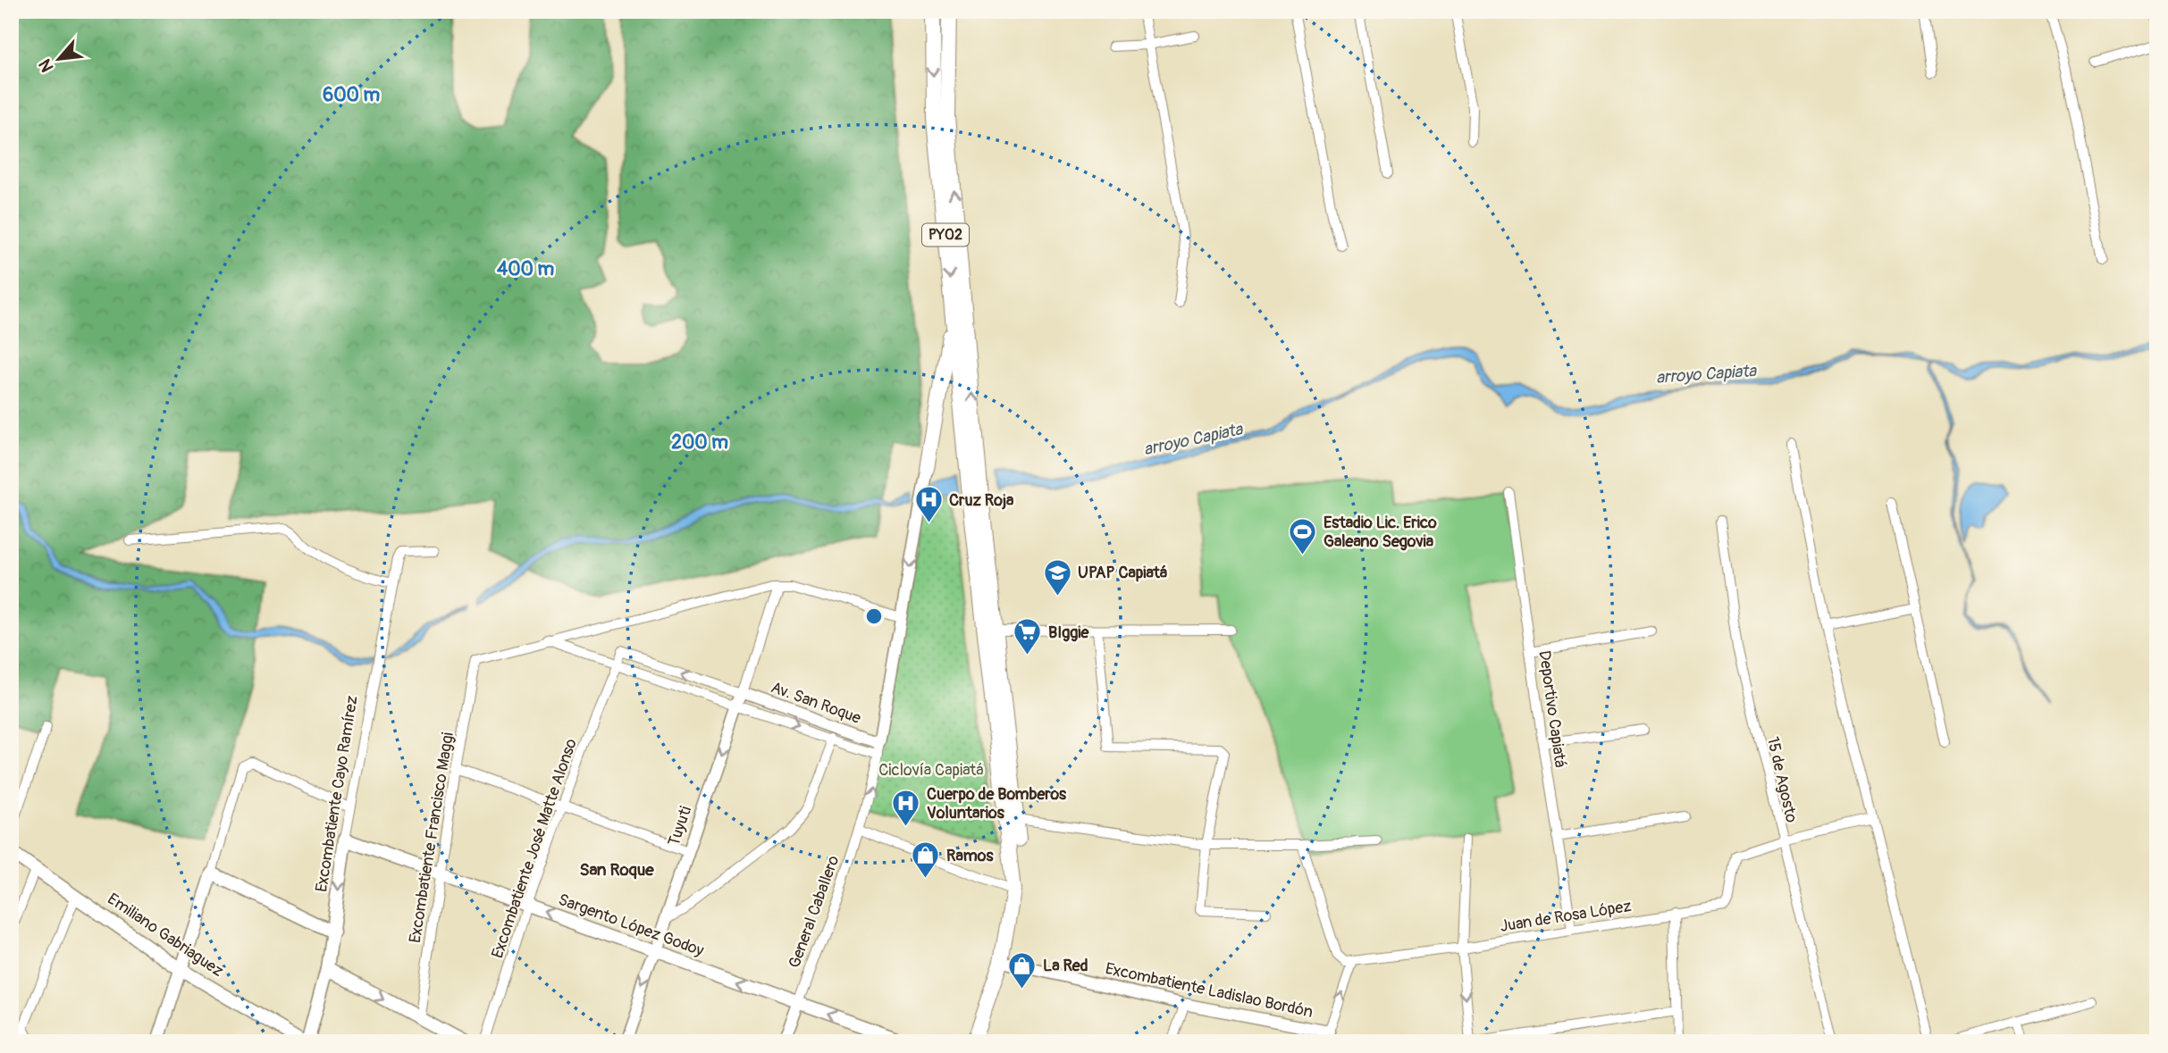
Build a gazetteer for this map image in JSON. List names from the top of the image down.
{
  "streets": {
    "highway": ["PY02"],
    "main road": ["Excombatiente Cayo Ramírez", "Sargento López Godoy", "Emiliano Gabriaguez"],
    "street": [
      "Av. San Roque",
      "Deportivo Capiatá",
      "15 de Agosto",
      "Tuyuti",
      "Excombatiente Francisco Maggi",
      "Excombatiente José Matte Alonso",
      "General Caballero",
      "Juan de Rosa López",
      "Excombatiente Ladislao Bordón"
    ]
  },
  "crossings": [
    ["PY02", "Excombatiente Ladislao Bordón"],
    ["Av. San Roque", "Tuyuti"],
    ["Av. San Roque", "General Caballero"],
    ["Deportivo Capiatá", "Juan de Rosa López"],
    ["15 de Agosto", "Juan de Rosa López"],
    ["Excombatiente Cayo Ramírez", "Sargento López Godoy"],
    ["Excombatiente Cayo Ramírez", "Emiliano Gabriaguez"],
    ["Tuyuti", "Sargento López Godoy"],
    ["Excombatiente Francisco Maggi", "Sargento López Godoy"],
    ["Excombatiente José Matte Alonso", "Sargento López Godoy"],
    ["General Caballero", "Sargento López Godoy"]
  ],
  "one_way": ["Tuyuti", "Sargento López Godoy"],
  "districts": ["San Roque"],
  "water": ["arroyo Capiata"],
  "parks": ["Ciclovía Capiatá"],
  "places": {
    "hospital": ["Cruz Roja", "Cuerpo de Bomberos Voluntarios"],
    "sports": ["Estadio Lic. Erico Galeano Segovia"],
    "school or university": ["UPAP Capiatá"],
    "supermarket": ["BIggie"],
    "shop": ["Ramos", "La Red"]
  },
  "north": "bottom left",
  "rings": ["600 m", "400 m", "200 m"]
}
